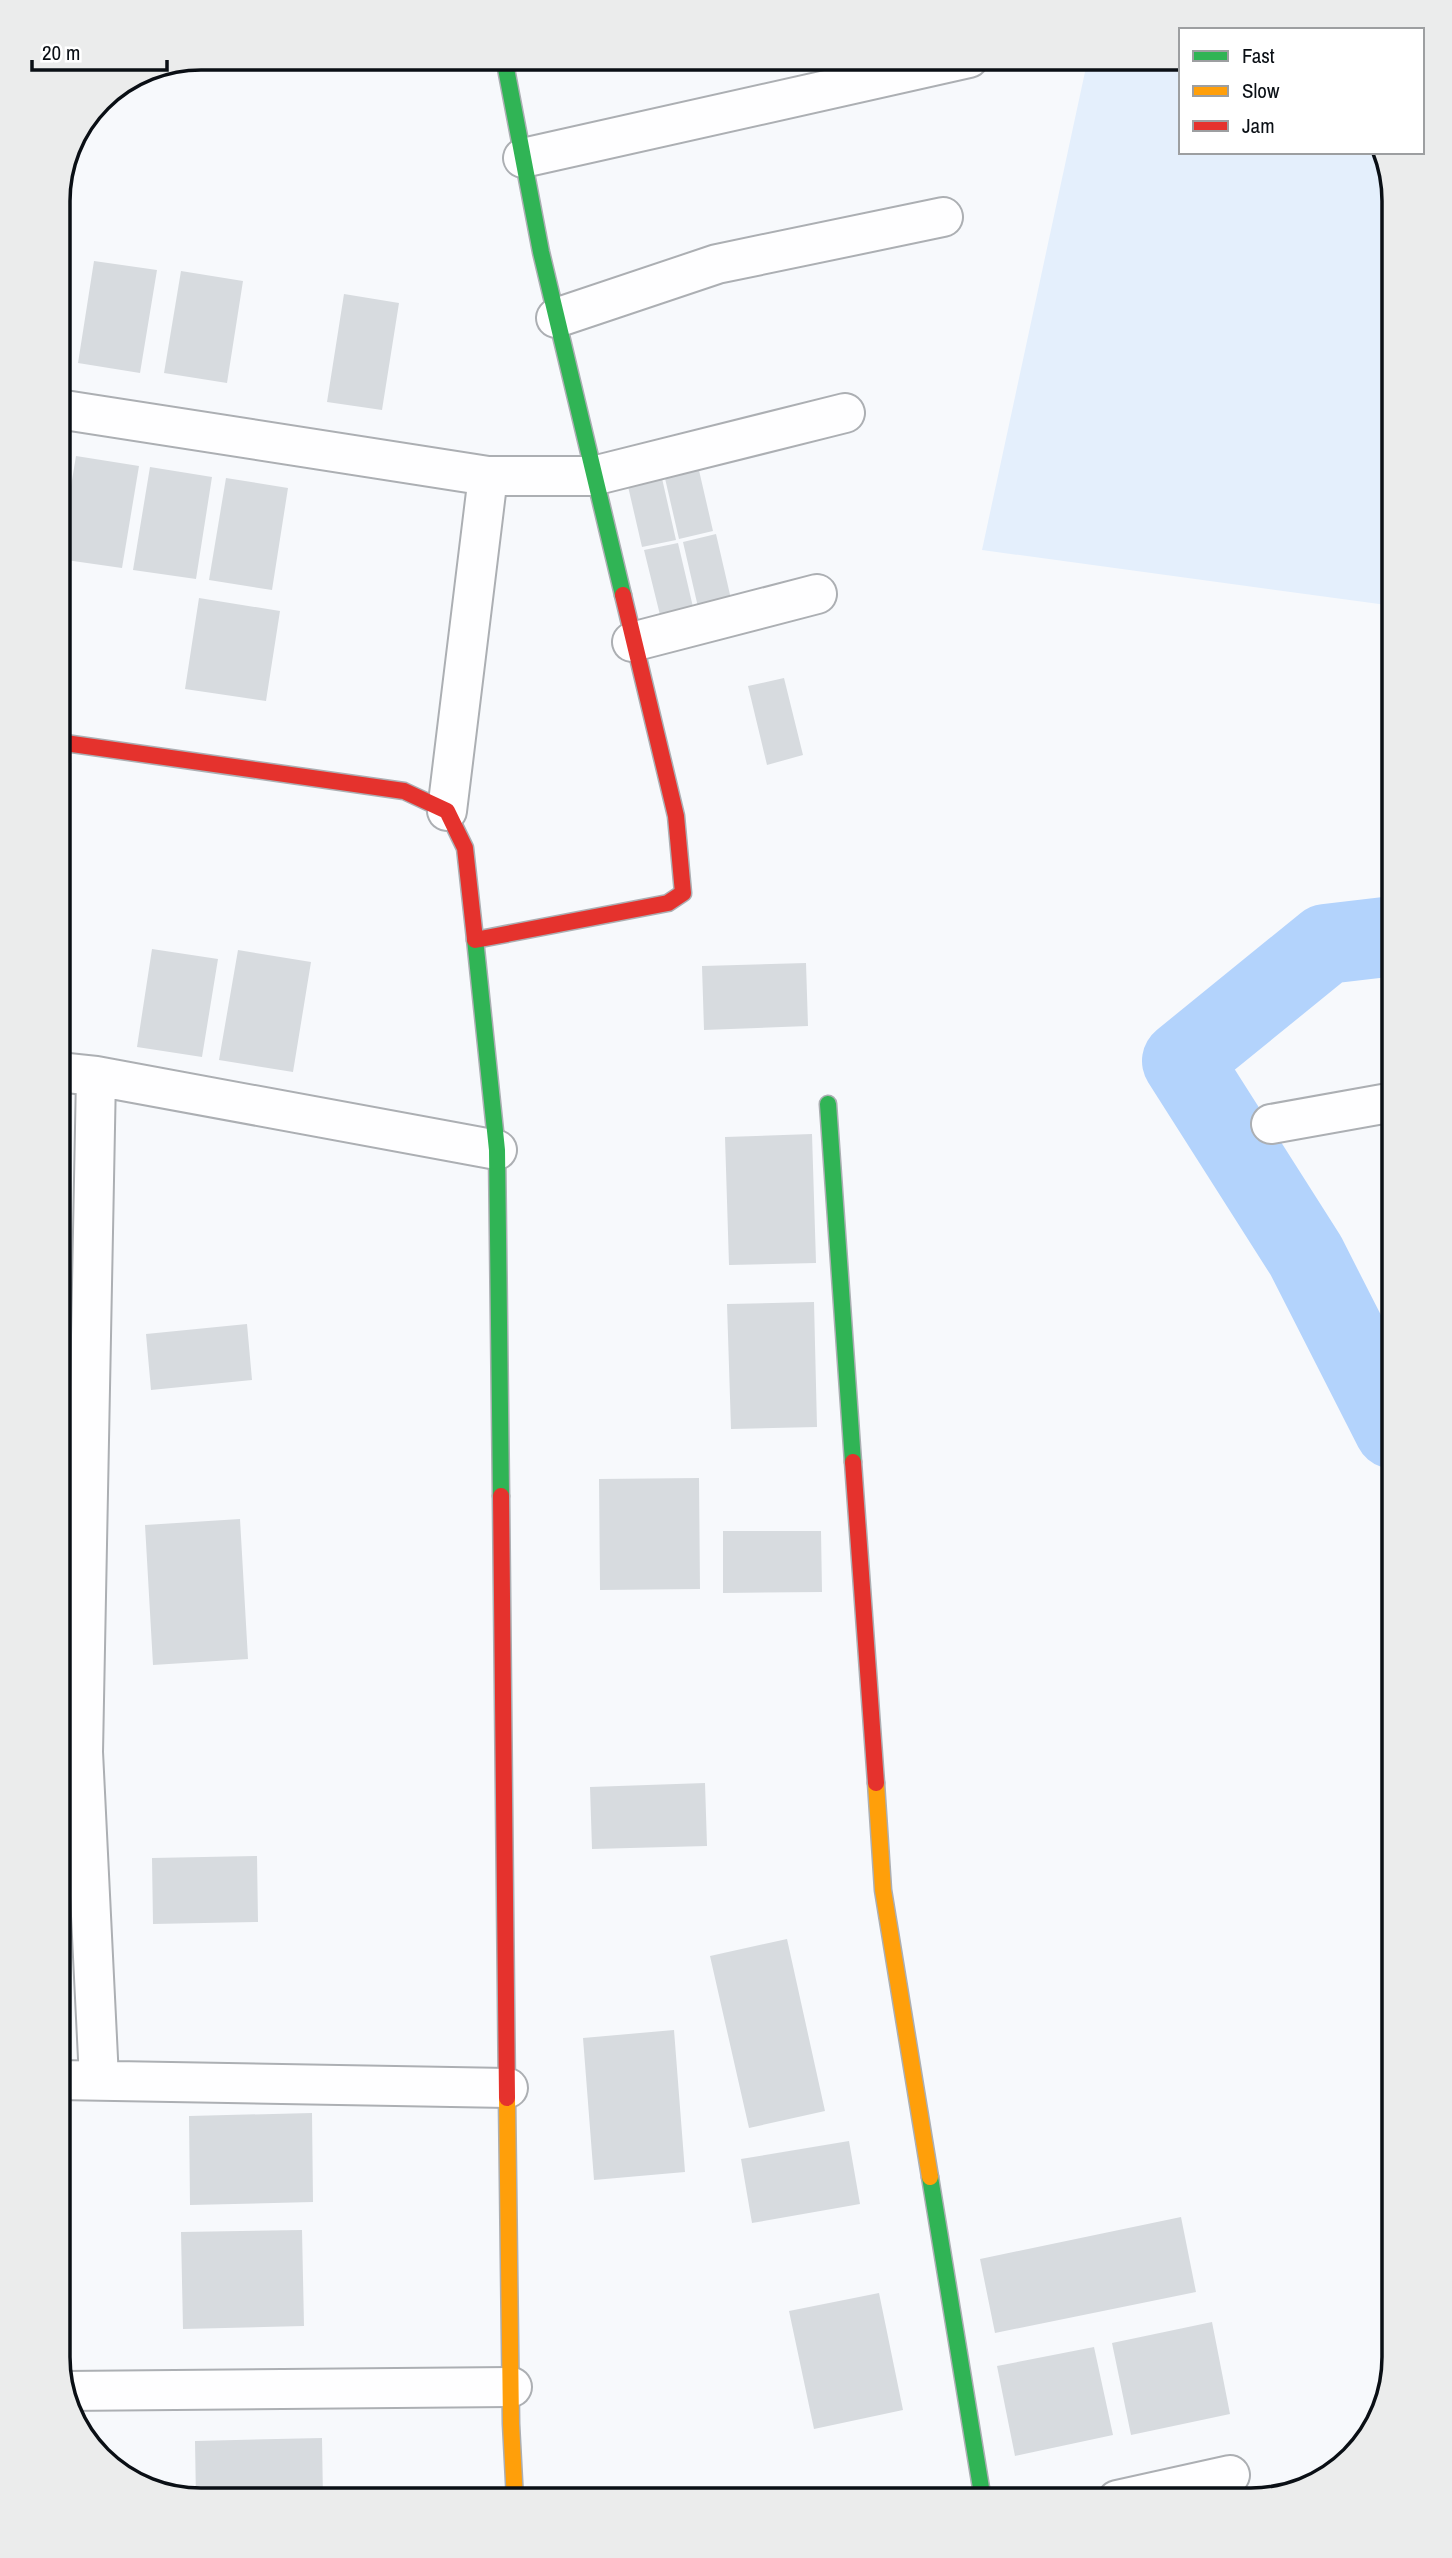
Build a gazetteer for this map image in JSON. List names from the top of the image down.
{
  "legend": ["Fast", "Slow", "Jam"],
  "scale_bar": "20 m"
}
